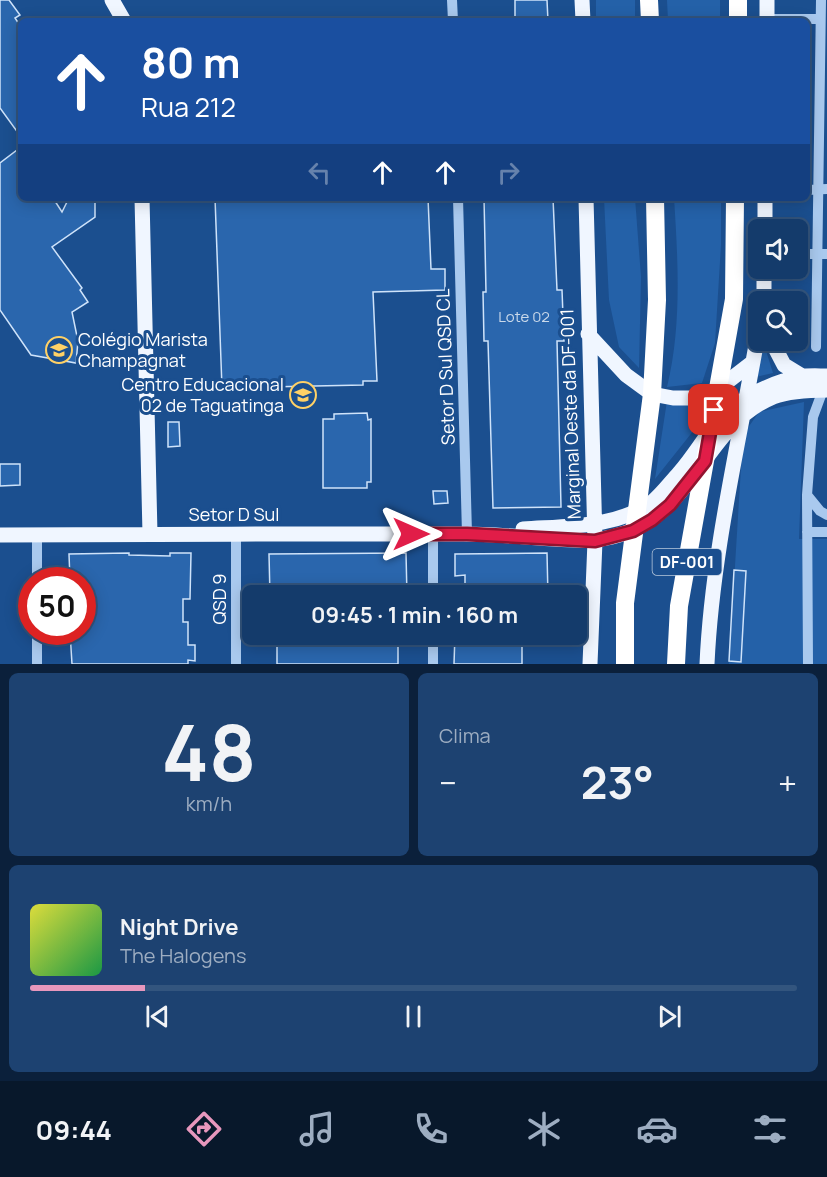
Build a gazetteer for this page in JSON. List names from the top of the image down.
{
  "streets": {
    "highway": ["DF-001"],
    "main road": ["Marginal Oeste da DF-001", "Setor D Sul"],
    "street": ["Setor D Sul QSD CL", "QSD 9"]
  },
  "crossings": [
    ["Setor D Sul QSD CL", "Setor D Sul"],
    ["Marginal Oeste da DF-001", "Setor D Sul"],
    ["Setor D Sul", "DF-001"],
    ["Setor D Sul", "QSD 9"]
  ],
  "places": {
    "school or university": ["Colégio Marista Champagnat", "Centro Educacional 02 de Taguatinga"]
  },
  "house_numbers": ["Lote 02"],
  "page": {
    "turn": ["80 m", "Rua 212"],
    "limit": "50",
    "trip": "09:45 · 1 min · 160 m",
    "tile": [
      ["48", "km/h"],
      "Clima"
    ],
    "heat": ["−", "23°", "+"],
    "song": ["Night Drive", "The Halogens"],
    "tabs": "09:44"
  }
}
